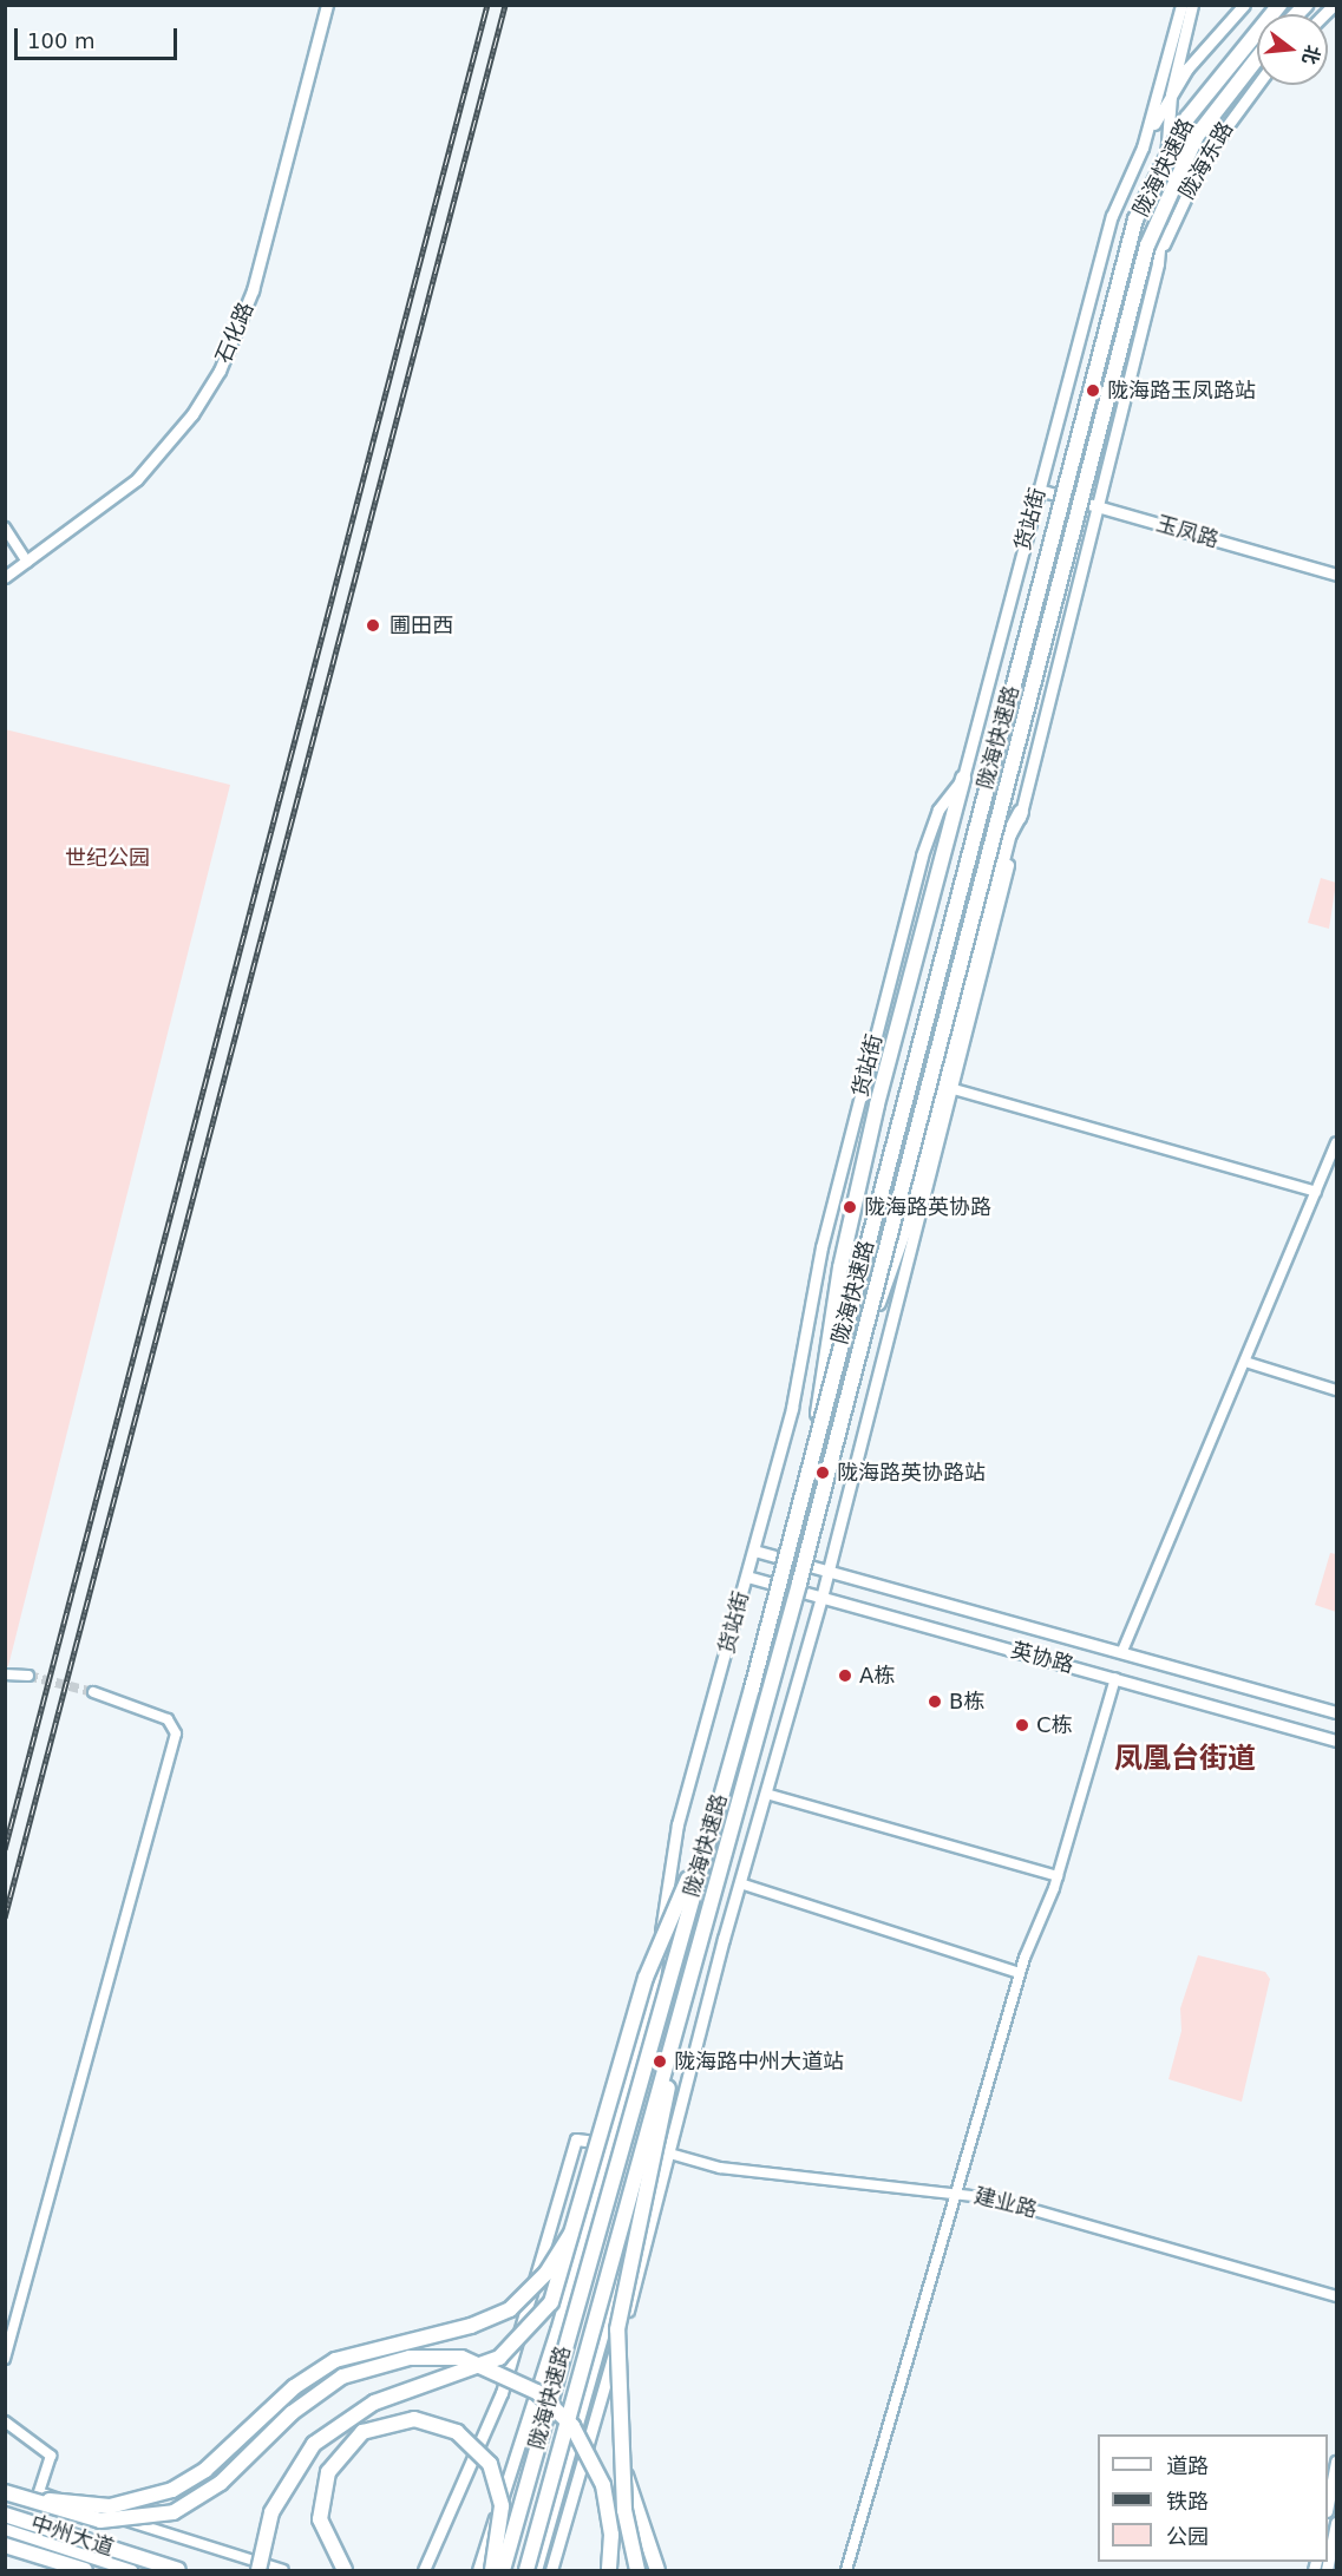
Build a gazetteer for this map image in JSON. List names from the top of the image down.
{
  "streets": {
    "highway": ["陇海快速路", "中州大道"],
    "street": [
      "陇海东路",
      "石化路",
      "货站街",
      "玉凤路",
      "英协路",
      "建业路"
    ]
  },
  "crossings": [
    ["货站街", "玉凤路"],
    ["货站街", "英协路"]
  ],
  "districts": ["凤凰台街道"],
  "parks": ["世纪公园"],
  "places": [
    "陇海路玉凤路站",
    "圃田西",
    "陇海路英协路",
    "陇海路英协路站",
    "A栋",
    "B栋",
    "C栋",
    "陇海路中州大道站"
  ],
  "legend": ["道路", "铁路", "公园"],
  "scale_bar": "100 m",
  "north": "right"
}
